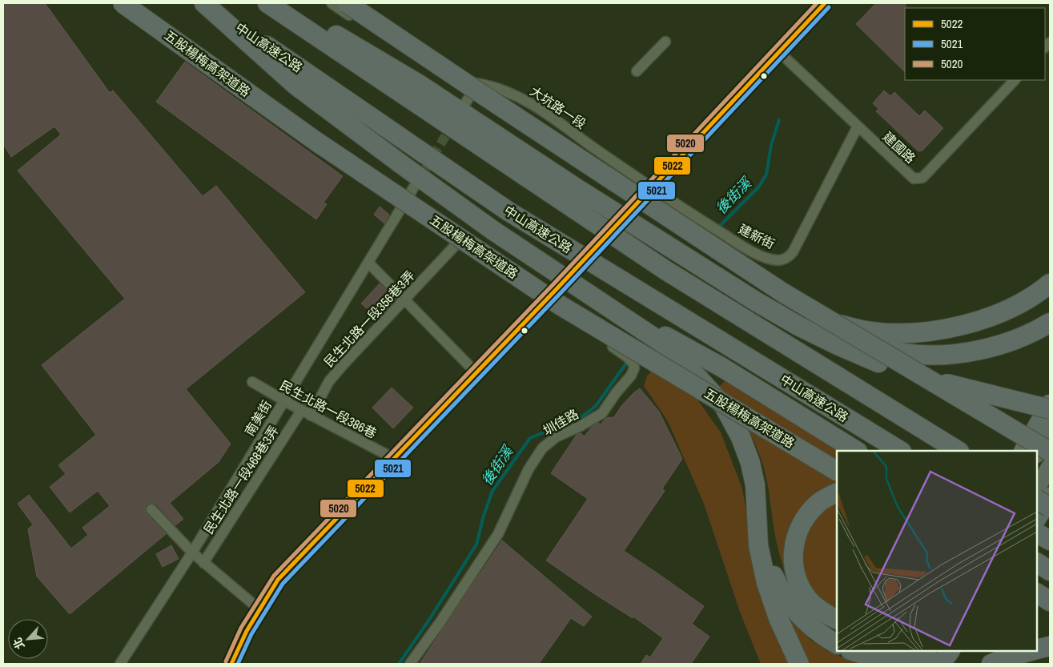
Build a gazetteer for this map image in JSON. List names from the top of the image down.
{
  "streets": {
    "highway": ["中山高速公路", "五股楊梅高架道路"],
    "street": [
      "大坑路一段",
      "建國路",
      "建新街",
      "民生北路一段356巷3弄",
      "民生北路一段386巷",
      "南美街",
      "圳佳路",
      "民生北路一段468巷3弄"
    ]
  },
  "crossings": [
    ["大坑路一段", "建新街"],
    ["建國路", "建新街"],
    ["民生北路一段356巷3弄", "民生北路一段386巷"],
    ["民生北路一段386巷", "南美街"],
    ["民生北路一段386巷", "民生北路一段468巷3弄"]
  ],
  "water": ["後街溪"],
  "lines": ["transit line 5022", "transit line 5020", "transit line 5021"],
  "legend": ["5022", "5021", "5020"],
  "north": "bottom left"
}
